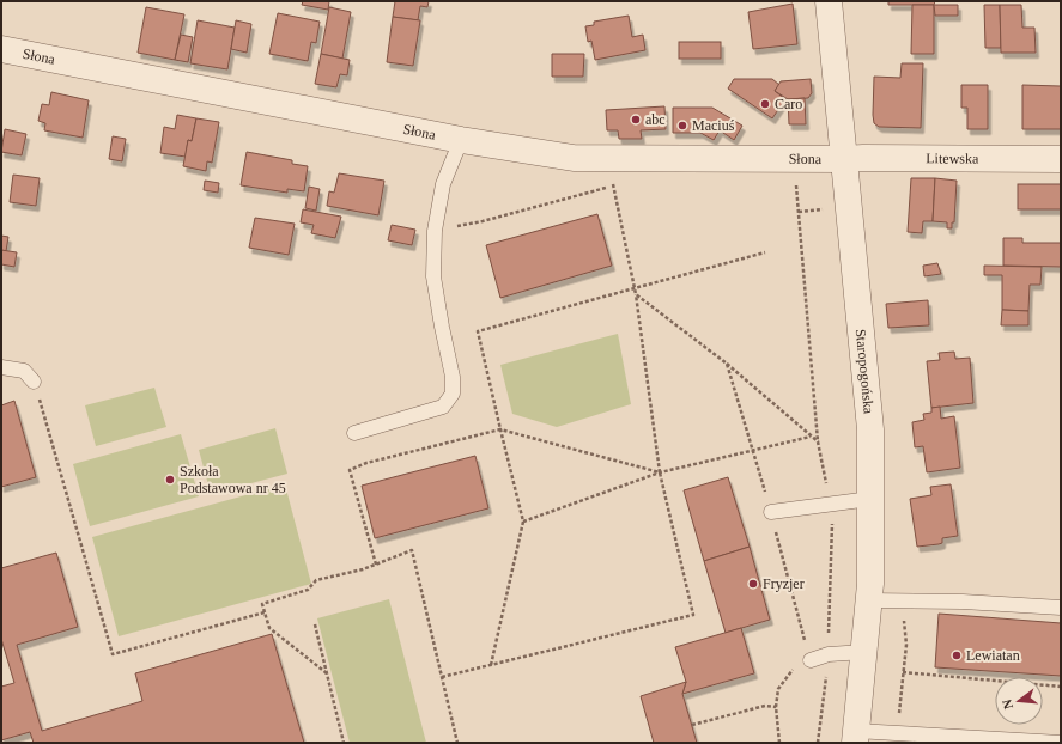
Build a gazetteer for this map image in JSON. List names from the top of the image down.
{
  "streets": {
    "street": ["Słona", "Litewska", "Staropogońska"]
  },
  "crossings": [
    ["Słona", "Litewska"],
    ["Słona", "Staropogońska"],
    ["Litewska", "Staropogońska"]
  ],
  "places": [
    "Caro",
    "abc",
    "Maciuś",
    "Szkoła Podstawowa nr 45",
    "Fryzjer",
    "Lewiatan"
  ],
  "north": "left"
}
